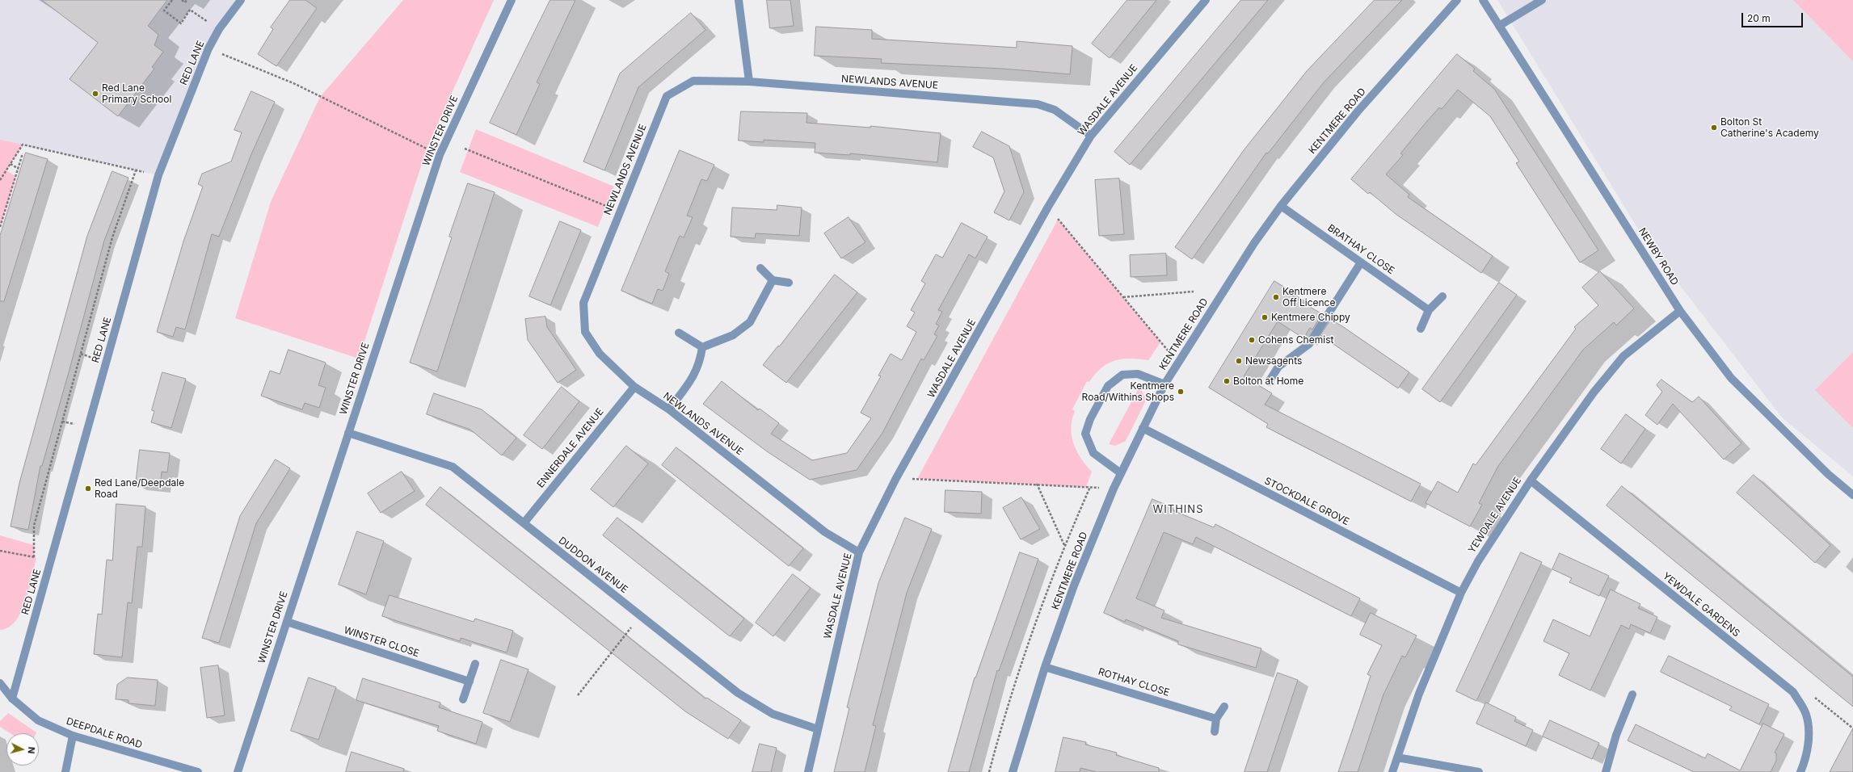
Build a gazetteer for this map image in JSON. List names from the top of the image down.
{
  "streets": {
    "street": [
      "RED LANE",
      "NEWLANDS AVENUE",
      "WASDALE AVENUE",
      "KENTMERE ROAD",
      "WINSTER DRIVE",
      "BRATHAY CLOSE",
      "NEWBY ROAD",
      "ENNERDALE AVENUE",
      "STOCKDALE GROVE",
      "YEWDALE AVENUE",
      "DUDDON AVENUE",
      "YEWDALE GARDENS",
      "WINSTER CLOSE",
      "ROTHAY CLOSE",
      "DEEPDALE ROAD"
    ]
  },
  "crossings": [
    ["RED LANE", "DEEPDALE ROAD"],
    ["NEWLANDS AVENUE", "WASDALE AVENUE"],
    ["NEWLANDS AVENUE", "ENNERDALE AVENUE"],
    ["WASDALE AVENUE", "DUDDON AVENUE"],
    ["KENTMERE ROAD", "BRATHAY CLOSE"],
    ["KENTMERE ROAD", "STOCKDALE GROVE"],
    ["KENTMERE ROAD", "ROTHAY CLOSE"],
    ["WINSTER DRIVE", "DUDDON AVENUE"],
    ["WINSTER DRIVE", "WINSTER CLOSE"],
    ["NEWBY ROAD", "YEWDALE AVENUE"],
    ["ENNERDALE AVENUE", "DUDDON AVENUE"],
    ["STOCKDALE GROVE", "YEWDALE AVENUE"],
    ["YEWDALE AVENUE", "YEWDALE GARDENS"]
  ],
  "districts": ["WITHINS"],
  "places": [
    "Red Lane Primary School",
    "Bolton St Catherine's Academy",
    "Kentmere Off Licence",
    "Kentmere Chippy",
    "Cohens Chemist",
    "Newsagents",
    "Bolton at Home",
    "Kentmere Road/Withins Shops",
    "Red Lane/Deepdale Road"
  ],
  "scale_bar": "20 m",
  "north": "right"
}
